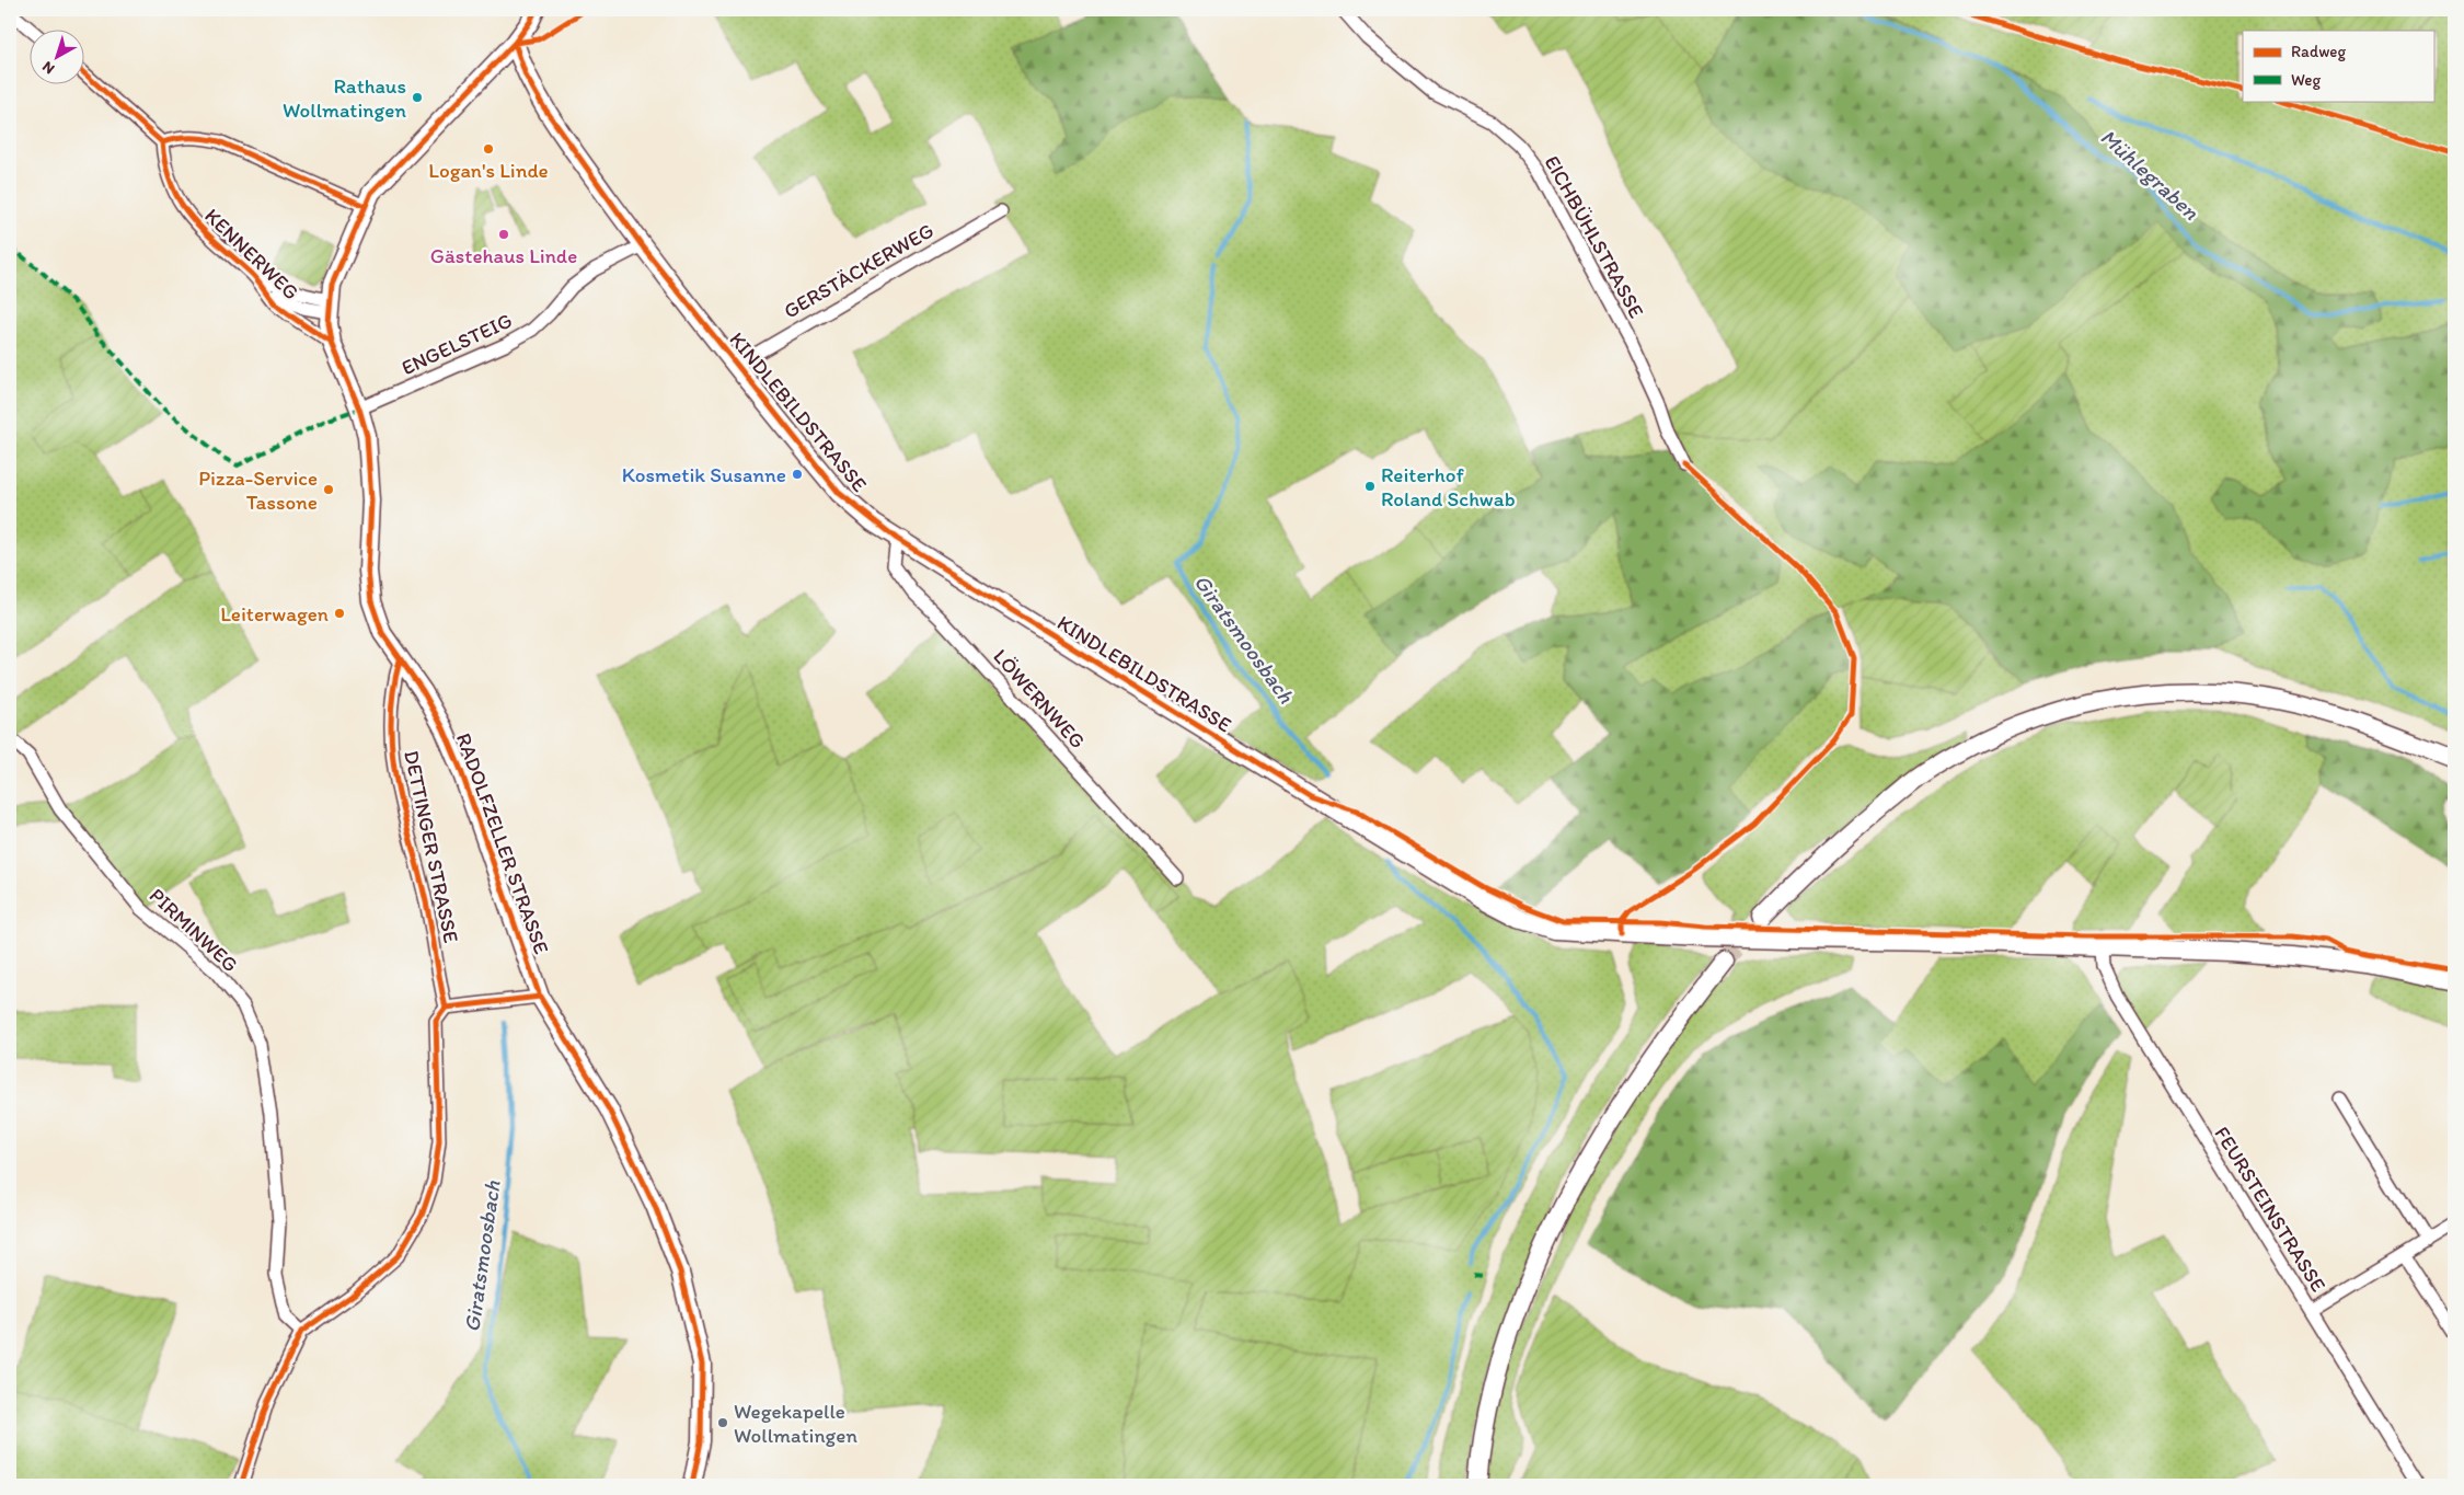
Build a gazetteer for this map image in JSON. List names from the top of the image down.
{
  "streets": {
    "main road": ["KINDLEBILDSTRASSE", "RADOLFZELLER STRASSE"],
    "street": [
      "EICHBÜHLSTRASSE",
      "KENNERWEG",
      "GERSTÄCKERWEG",
      "ENGELSTEIG",
      "LÖWERNWEG",
      "DETTINGER STRASSE",
      "PIRMINWEG",
      "FEURSTEINSTRASSE"
    ]
  },
  "crossings": [
    ["KENNERWEG", "RADOLFZELLER STRASSE"],
    ["GERSTÄCKERWEG", "KINDLEBILDSTRASSE"],
    ["ENGELSTEIG", "KINDLEBILDSTRASSE"],
    ["ENGELSTEIG", "RADOLFZELLER STRASSE"],
    ["KINDLEBILDSTRASSE", "LÖWERNWEG"],
    ["KINDLEBILDSTRASSE", "RADOLFZELLER STRASSE"],
    ["KINDLEBILDSTRASSE", "FEURSTEINSTRASSE"],
    ["RADOLFZELLER STRASSE", "DETTINGER STRASSE"]
  ],
  "water": ["Mühlegraben", "Giratsmoosbach"],
  "places": [
    "Rathaus Wollmatingen",
    "Logan's Linde",
    "Gästehaus Linde",
    "Kosmetik Susanne",
    "Reiterhof Roland Schwab",
    "Pizza-Service Tassone",
    "Leiterwagen",
    "Wegekapelle Wollmatingen"
  ],
  "legend": ["Radweg", "Weg"],
  "north": "bottom left"
}
